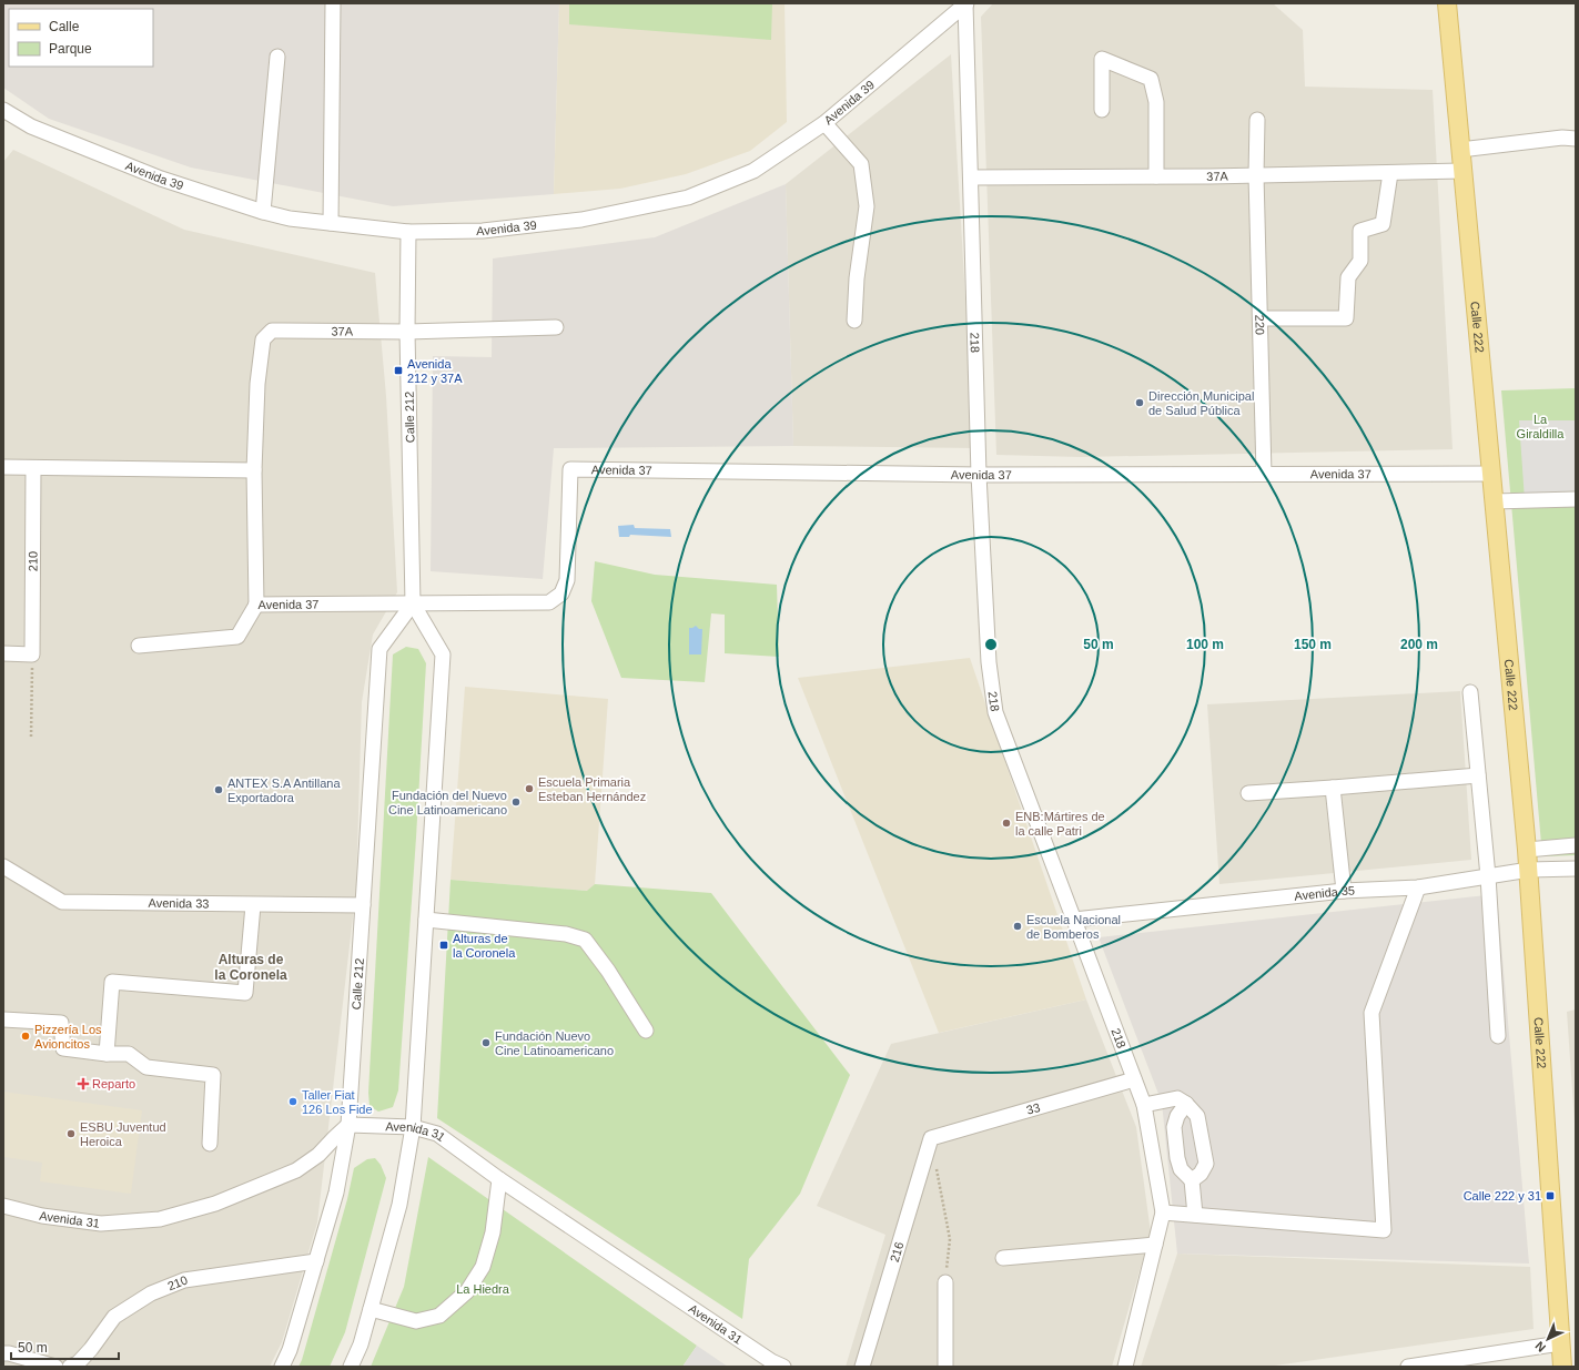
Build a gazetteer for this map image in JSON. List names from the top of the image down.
{
  "streets": {
    "main road": ["Calle 222"],
    "street": [
      "Avenida 39",
      "37A",
      "220",
      "218",
      "Calle 212",
      "Avenida 37",
      "210",
      "Avenida 35",
      "Avenida 33",
      "33",
      "Avenida 31",
      "216"
    ]
  },
  "crossings": [
    ["Avenida 39", "218"],
    ["Avenida 39", "Calle 212"],
    ["37A", "220"],
    ["37A", "Calle 222"],
    ["37A", "218"],
    ["37A", "Calle 212"],
    ["37A", "Avenida 37"],
    ["220", "Avenida 37"],
    ["Calle 222", "Avenida 37"],
    ["Calle 222", "Avenida 35"],
    ["218", "Avenida 37"],
    ["218", "Avenida 35"],
    ["218", "33"],
    ["Calle 212", "Avenida 37"],
    ["Calle 212", "210"],
    ["Calle 212", "Avenida 33"],
    ["Calle 212", "Avenida 31"],
    ["33", "216"]
  ],
  "districts": ["Alturas de la Coronela"],
  "parks": ["La Giraldilla", "La Hiedra"],
  "places": {
    "transit": ["Avenida 212 y 37A", "Alturas de la Coronela", "Calle 222 y 31"],
    "other": [
      "Dirección Municipal de Salud Pública",
      "Escuela Primaria Esteban Hernández",
      "ANTEX S.A Antillana Exportadora",
      "Fundación del Nuevo Cine Latinoamericano",
      "ENB:Mártires de la calle Patri",
      "Escuela Nacional de Bomberos",
      "Pizzería Los Avioncitos",
      "Fundación Nuevo Cine Latinoamericano",
      "Taller Fiat 126 Los Fide",
      "ESBU Juventud Heroica"
    ],
    "health": ["Reparto"]
  },
  "legend": ["Calle", "Parque"],
  "scale_bar": "50 m",
  "north": "bottom left",
  "rings": [
    "50 m",
    "100 m",
    "150 m",
    "200 m"
  ]
}
